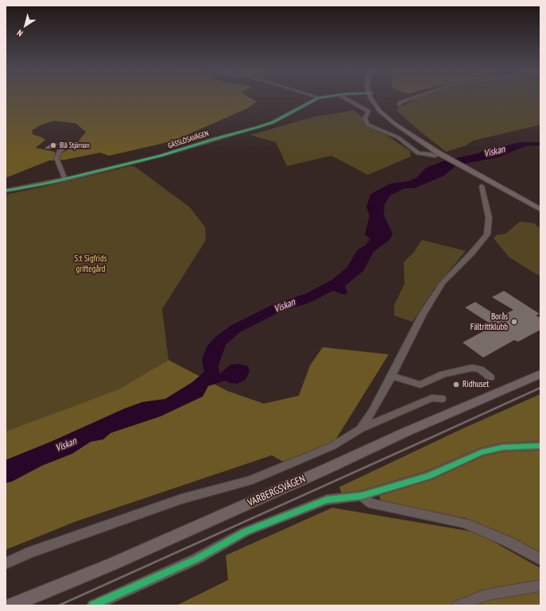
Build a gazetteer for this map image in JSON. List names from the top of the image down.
{
  "streets": {
    "main road": ["VARBERGSVÄGEN"],
    "street": ["GÄSSLÖSAVÄGEN"]
  },
  "water": ["Viskan"],
  "parks": ["S:t Sigfrids griftegård"],
  "places": ["Blå Stjärnan", "Borås Fältrittklubb", "Ridhuset"],
  "north": "bottom left"
}
